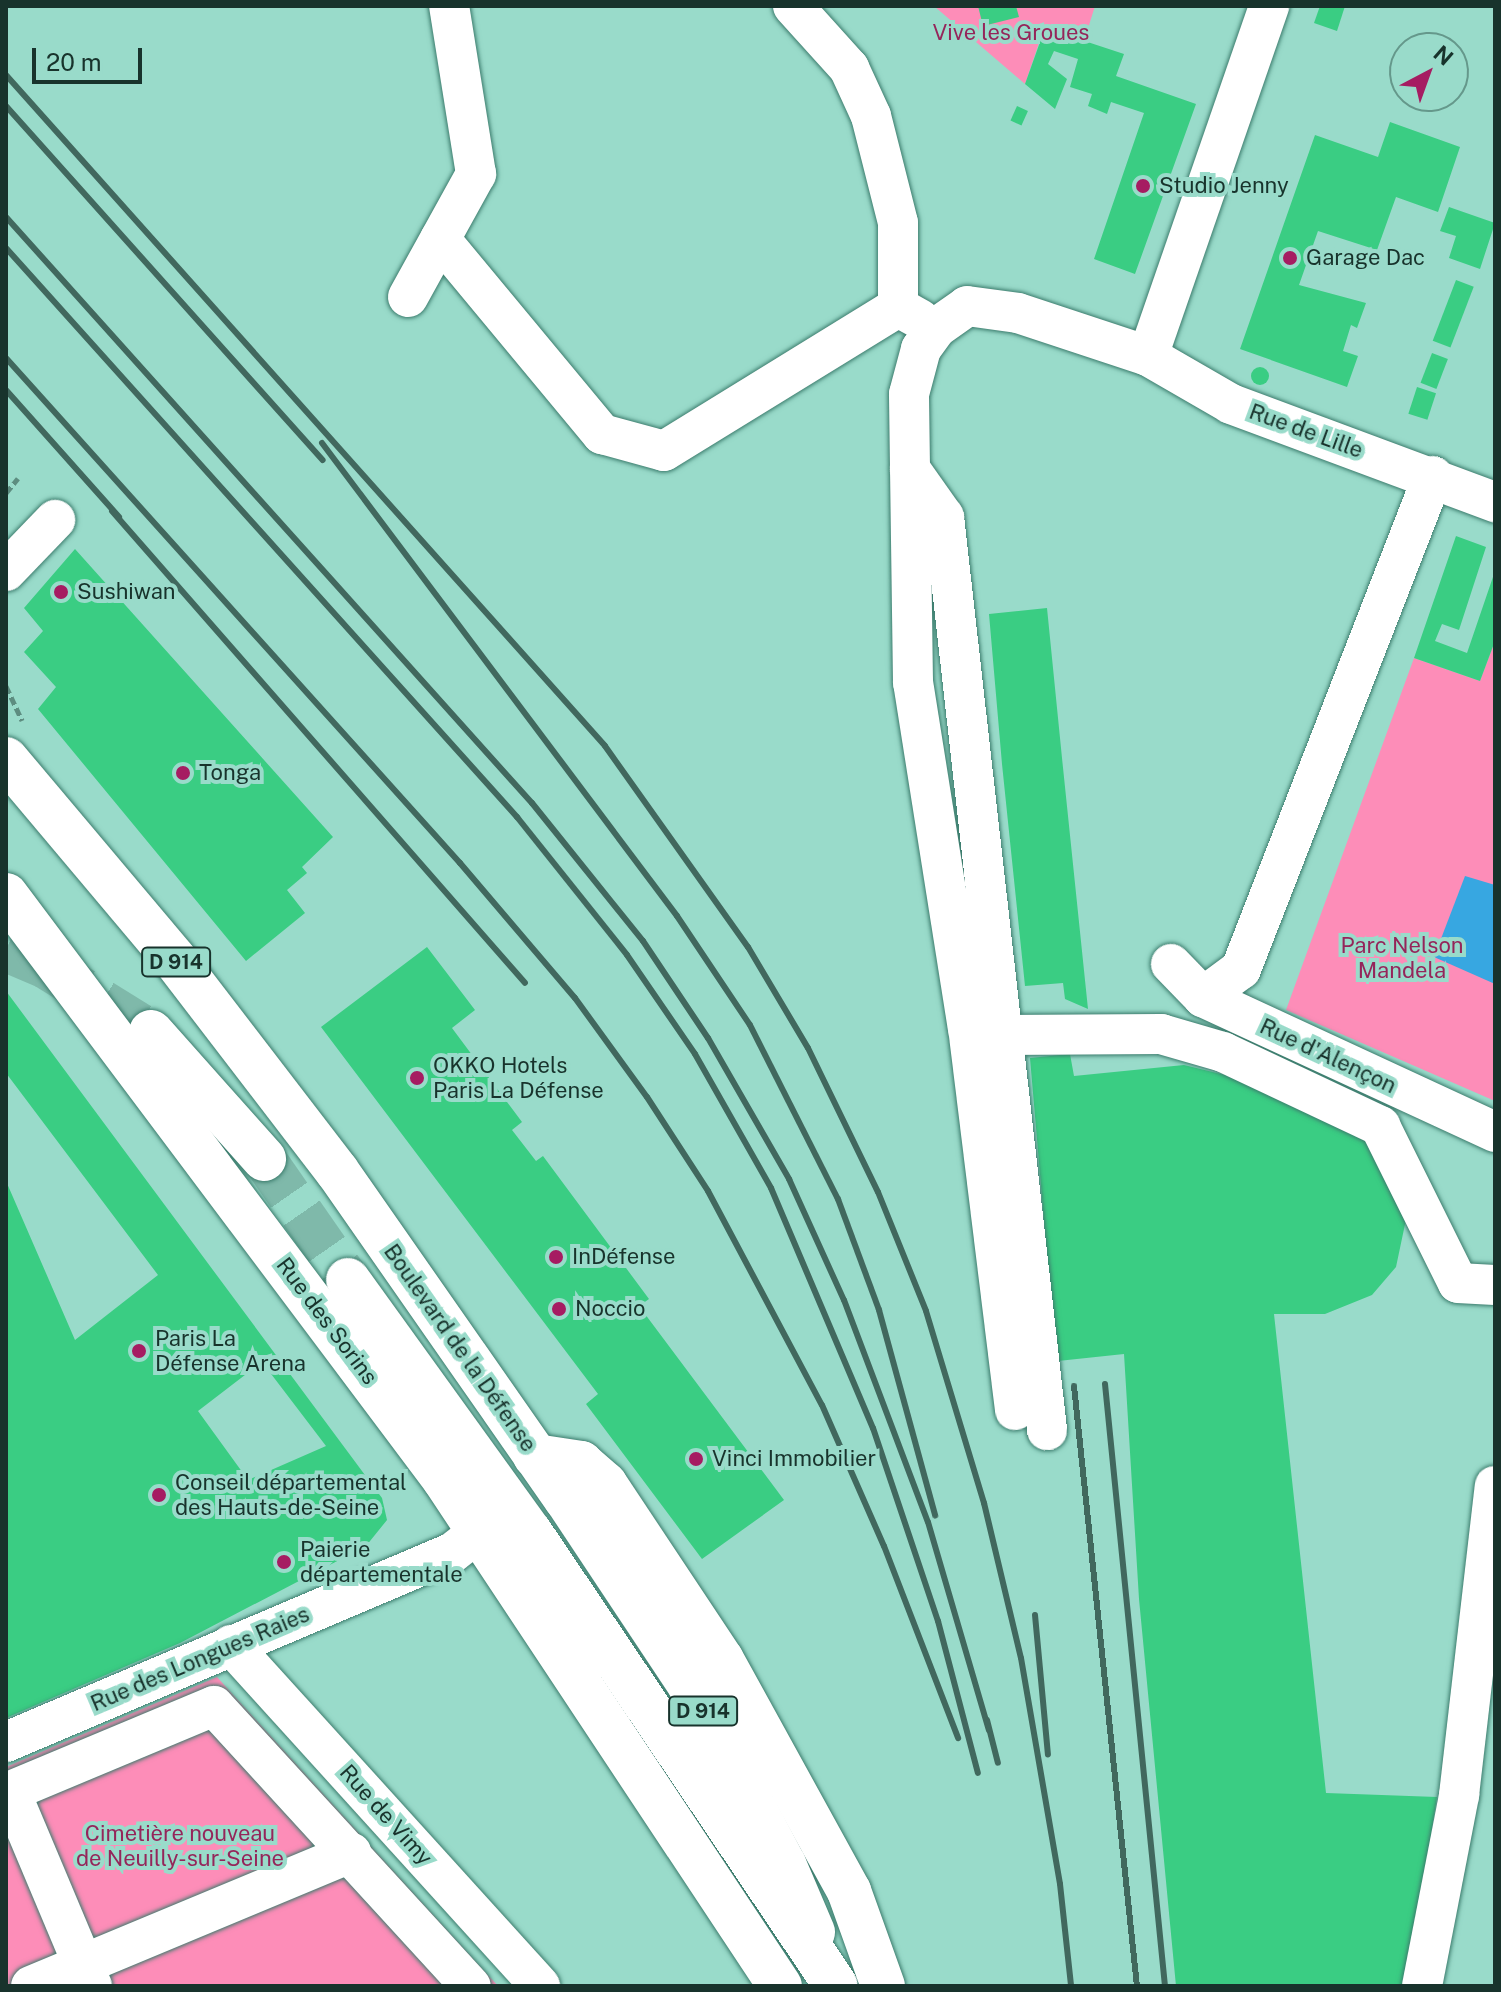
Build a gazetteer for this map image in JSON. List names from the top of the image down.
{
  "streets": {
    "main road": ["D 914", "Rue des Sorins", "Boulevard de la Défense"],
    "street": [
      "Rue de Lille",
      "Rue d'Alençon",
      "Rue des Longues Raies",
      "Rue de Vimy"
    ]
  },
  "crossings": [
    ["Rue des Sorins", "Rue des Longues Raies"],
    ["Rue des Longues Raies", "Rue de Vimy"]
  ],
  "parks": ["Vive les Groues", "Parc Nelson Mandela", "Cimetière nouveau de Neuilly-sur-Seine"],
  "places": [
    "Studio Jenny",
    "Garage Dac",
    "Sushiwan",
    "Tonga",
    "OKKO Hotels Paris La Défense",
    "InDéfense",
    "Noccio",
    "Paris La Défense Arena",
    "Vinci Immobilier",
    "Conseil départemental des Hauts-de-Seine",
    "Paierie départementale"
  ],
  "scale_bar": "20 m",
  "north": "top right"
}
